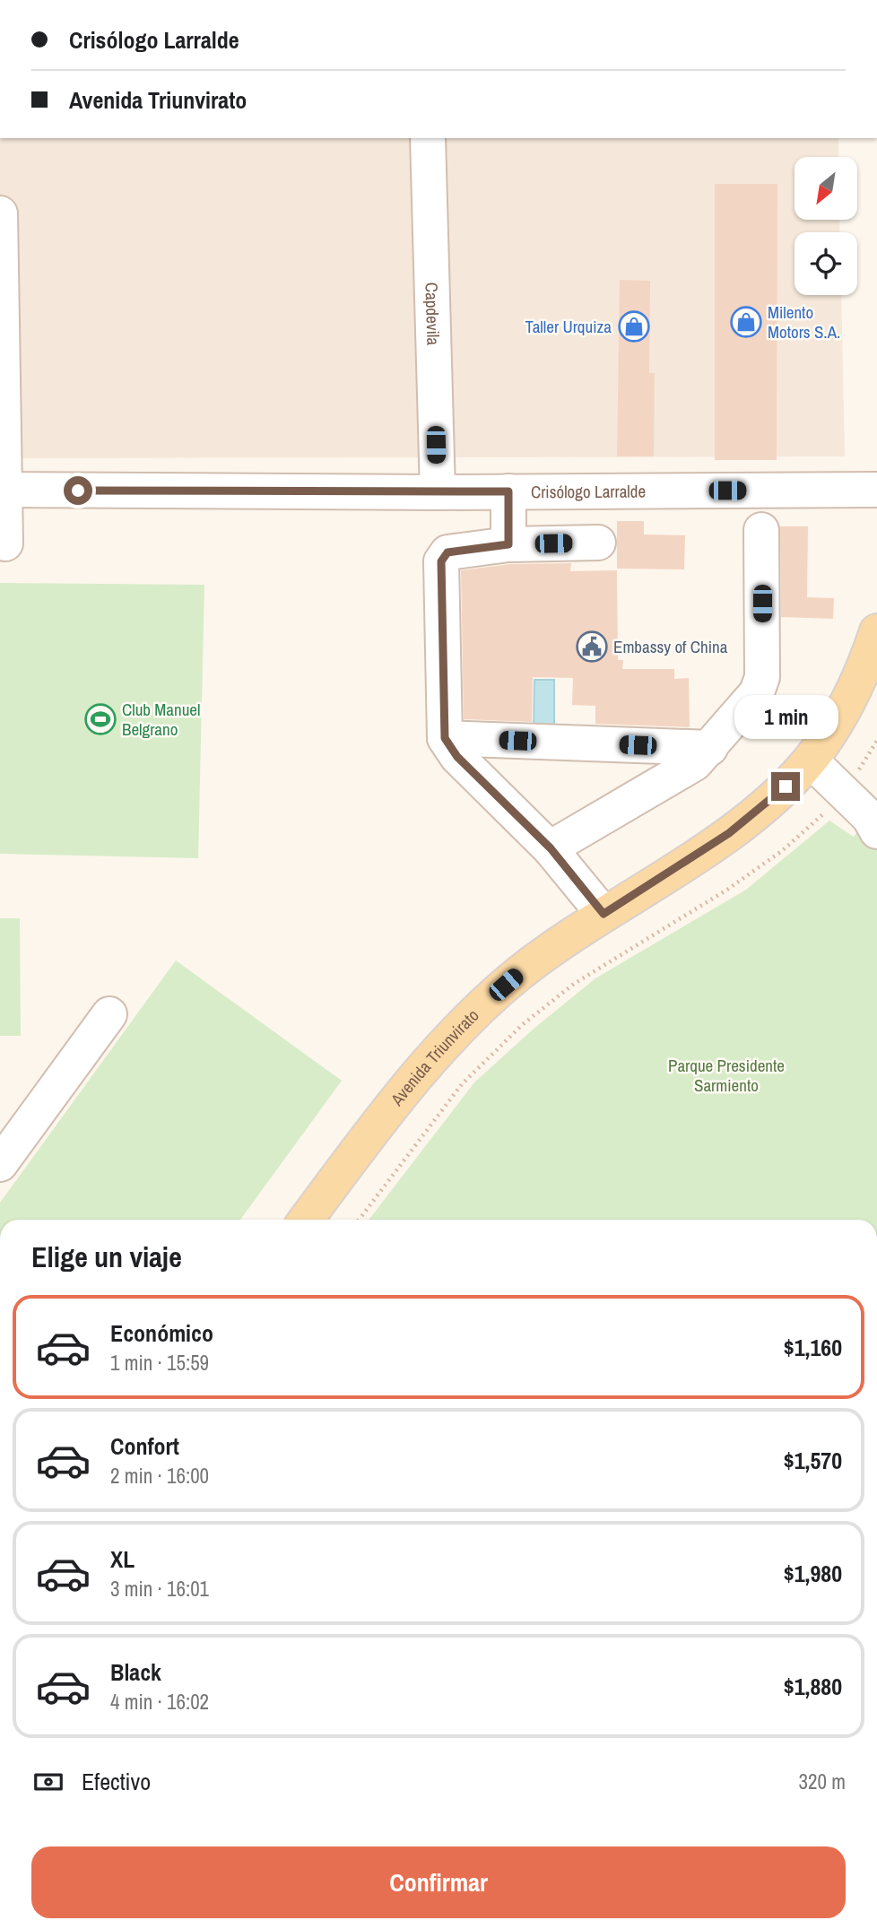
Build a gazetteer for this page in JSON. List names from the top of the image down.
{
  "streets": {
    "main road": ["Avenida Triunvirato"],
    "street": ["Capdevila", "Crisólogo Larralde"]
  },
  "crossings": [
    ["Capdevila", "Crisólogo Larralde"]
  ],
  "parks": ["Parque Presidente Sarmiento"],
  "places": {
    "shop": ["Milento Motors S.A.", "Taller Urquiza"],
    "public building": ["Embassy of China"],
    "sports": ["Club Manuel Belgrano"]
  },
  "north": "bottom left",
  "page": {
    "banner": ["Crisólogo Larralde", "Avenida Triunvirato"],
    "bubble": "1 min",
    "heading": "Elige un viaje",
    "list": [
      {
        "name": "Económico",
        "note": "1 min · 15:59",
        "value": "$1,160"
      },
      {
        "name": "Confort",
        "note": "2 min · 16:00",
        "value": "$1,570"
      },
      {
        "name": "XL",
        "note": "3 min · 16:01",
        "value": "$1,980"
      },
      {
        "name": "Black",
        "note": "4 min · 16:02",
        "value": "$1,880"
      }
    ],
    "pay": ["Efectivo", "320 m"],
    "buttons": "Confirmar"
  }
}
